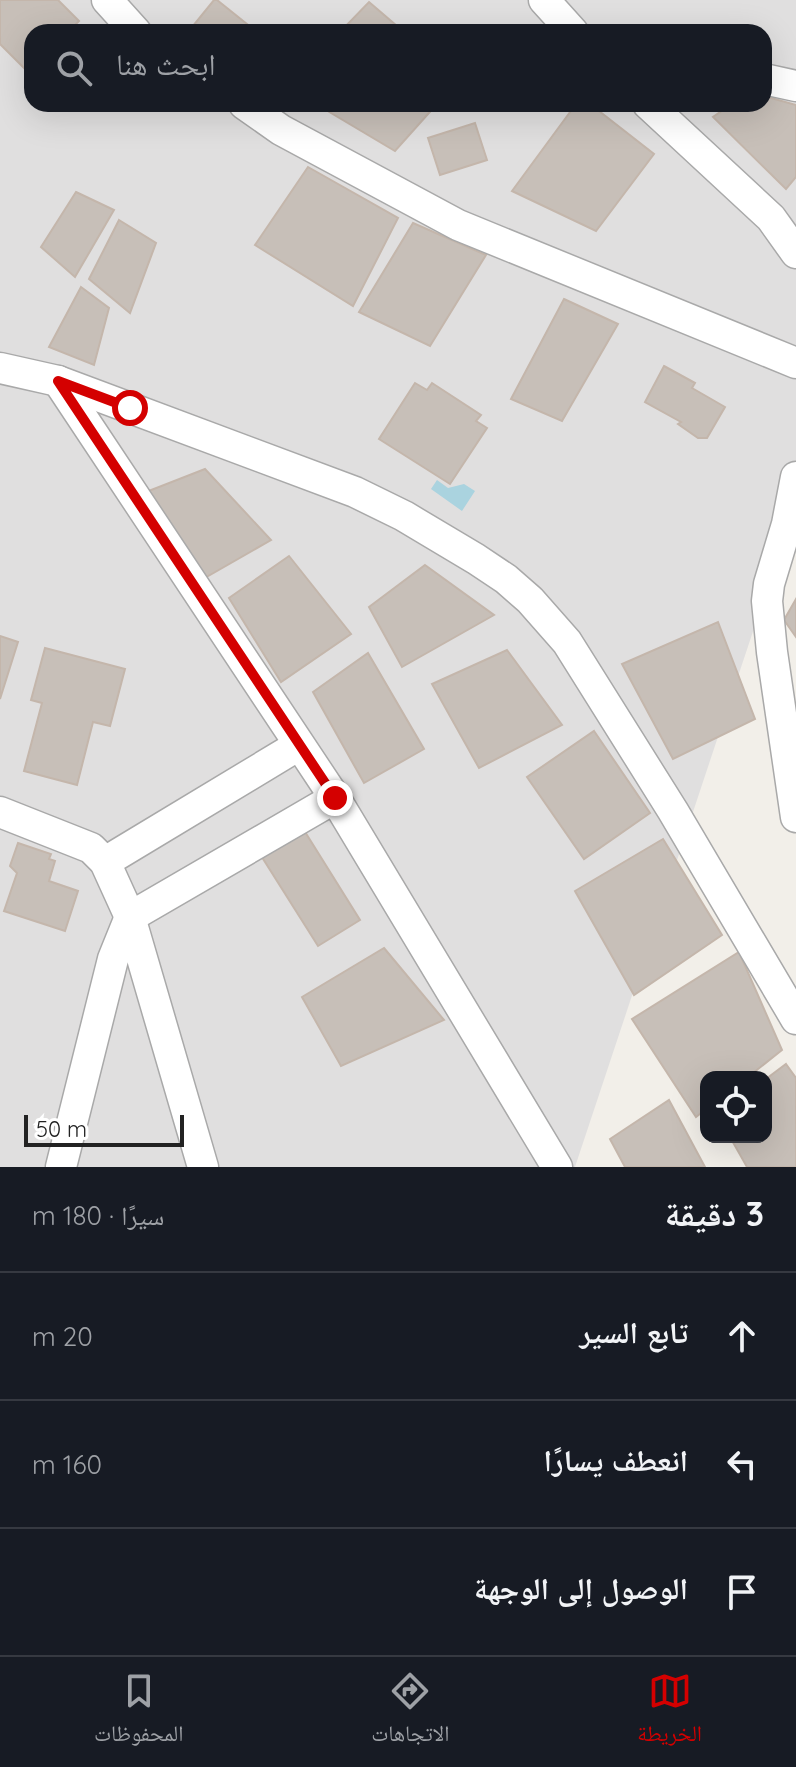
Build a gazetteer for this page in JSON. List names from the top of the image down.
{
  "scale_bar": "50 m",
  "page": {
    "search": "ابحث هنا",
    "scale": "50 m",
    "heading": ["3 دقيقة", "سيرًا · 180 m"],
    "list": [
      ["تابع السير", "20 m"],
      ["انعطف يسارًا", "160 m"],
      "الوصول إلى الوجهة"
    ],
    "nav": ["الخريطة", "الاتجاهات", "المحفوظات"]
  }
}
